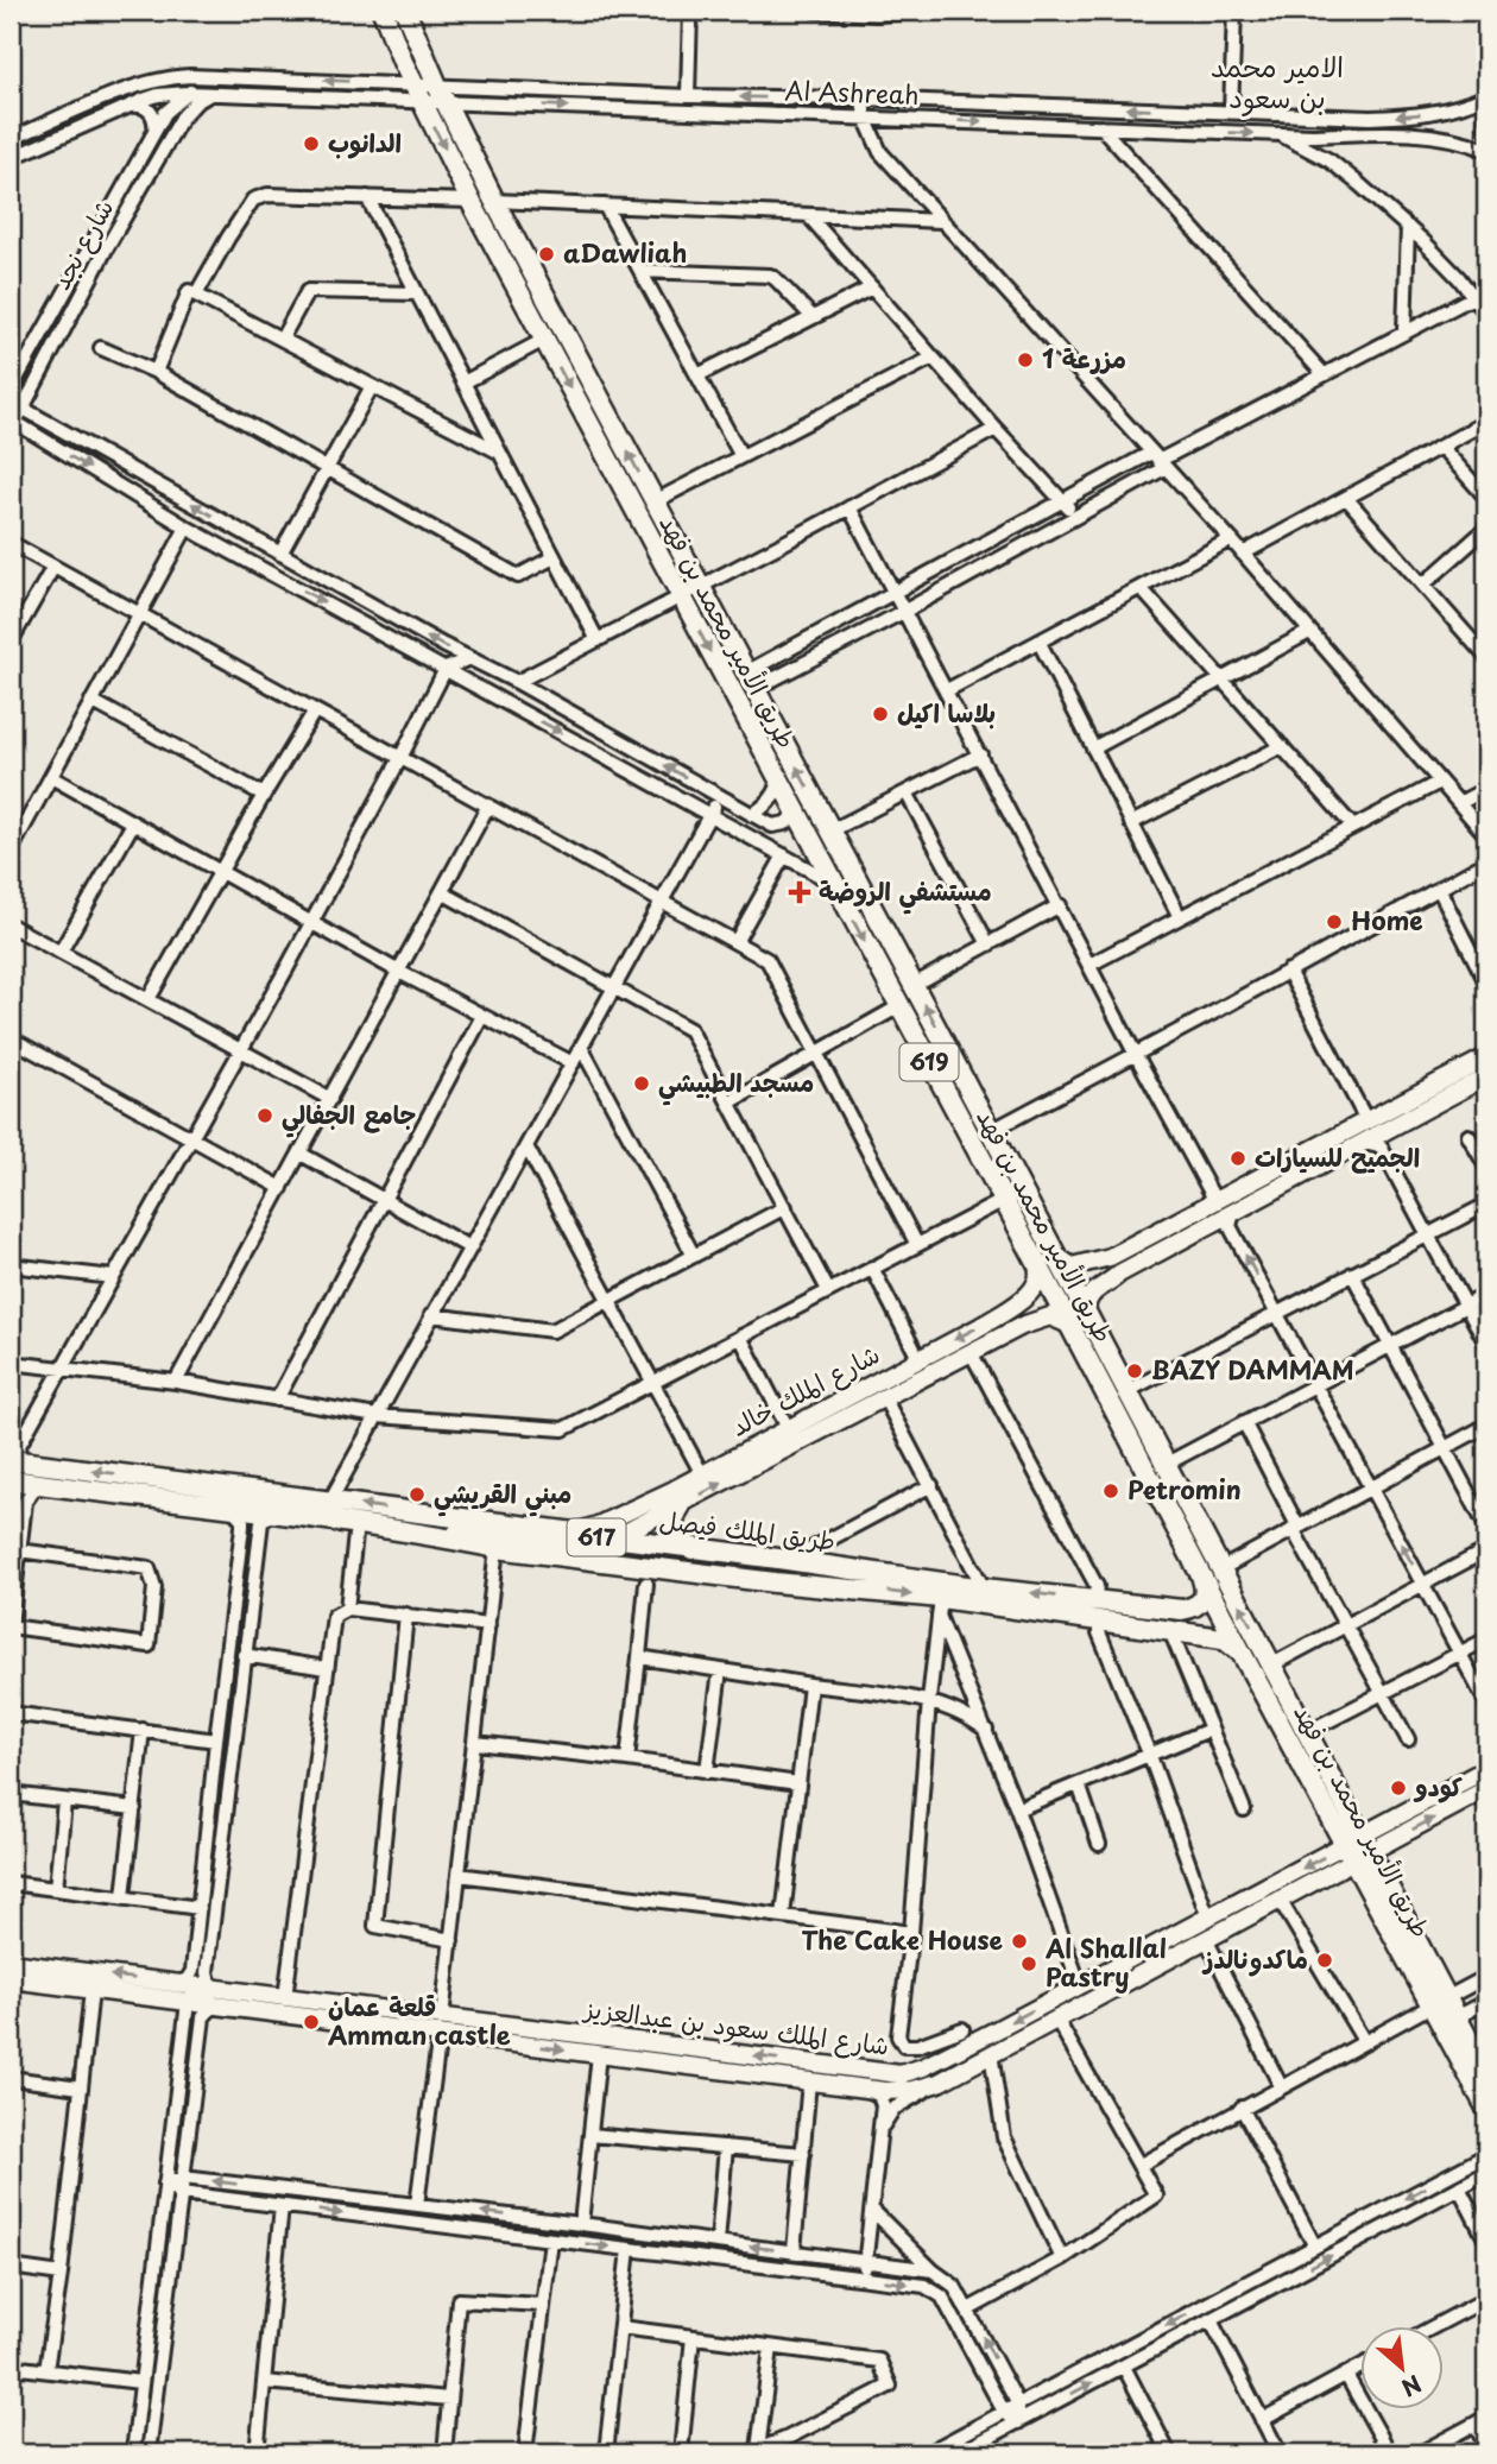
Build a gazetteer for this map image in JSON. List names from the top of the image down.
{
  "streets": {
    "highway": [
      "طريق الأمير محمد بن فهد",
      "619",
      "طريق الملك فيصل",
      "617"
    ],
    "main road": ["شارع الملك خالد", "شارع الملك سعود بن عبدالعزيز"],
    "street": ["Al Ashreah", "شارع نجد"]
  },
  "crossings": [
    ["Al Ashreah", "شارع نجد"],
    ["Al Ashreah", "طريق الأمير محمد بن فهد"],
    ["طريق الأمير محمد بن فهد", "شارع الملك خالد"],
    ["طريق الأمير محمد بن فهد", "طريق الملك فيصل"],
    ["طريق الأمير محمد بن فهد", "شارع الملك سعود بن عبدالعزيز"],
    ["شارع الملك خالد", "طريق الملك فيصل"]
  ],
  "districts": ["الامير محمد بن سعود"],
  "places": {
    "other": [
      "الدانوب",
      "aDawliah",
      "مزرعة 1",
      "بلاسا اكيل",
      "Home",
      "مسجد الطبيشي",
      "جامع الجفالي",
      "الجميح للسيارات",
      "BAZY DAMMAM",
      "Petromin",
      "مبني القريشي",
      "كودو",
      "The Cake House",
      "ماكدونالدز",
      "Al Shallal Pastry",
      "قلعة عمان Amman castle"
    ],
    "health": ["مستشفي الروضة"]
  },
  "north": "bottom right"
}
